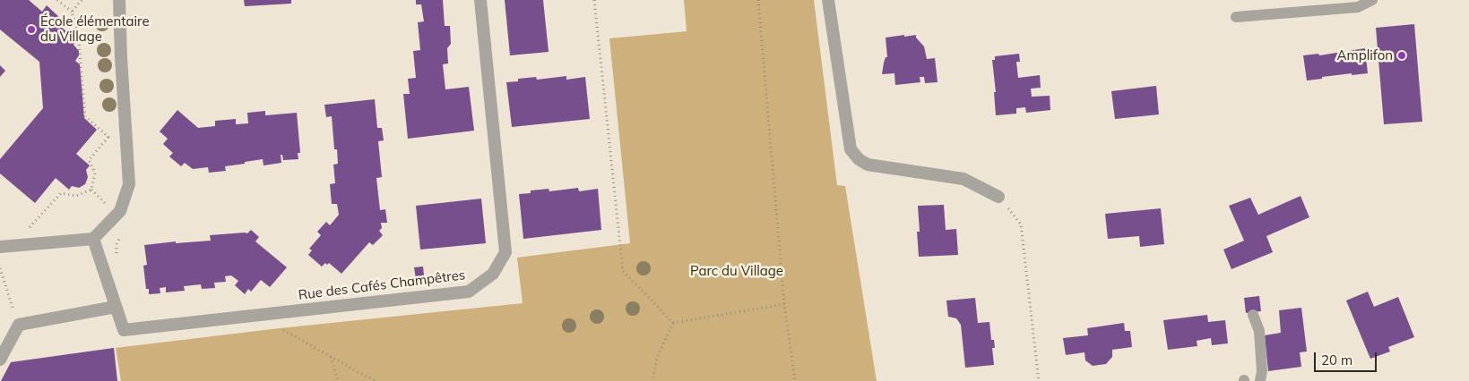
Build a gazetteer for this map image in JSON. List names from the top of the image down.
{
  "streets": {
    "street": ["Rue des Cafés Champêtres"]
  },
  "parks": ["Parc du Village"],
  "places": ["École élémentaire du Village", "Amplifon"],
  "scale_bar": "20 m"
}
